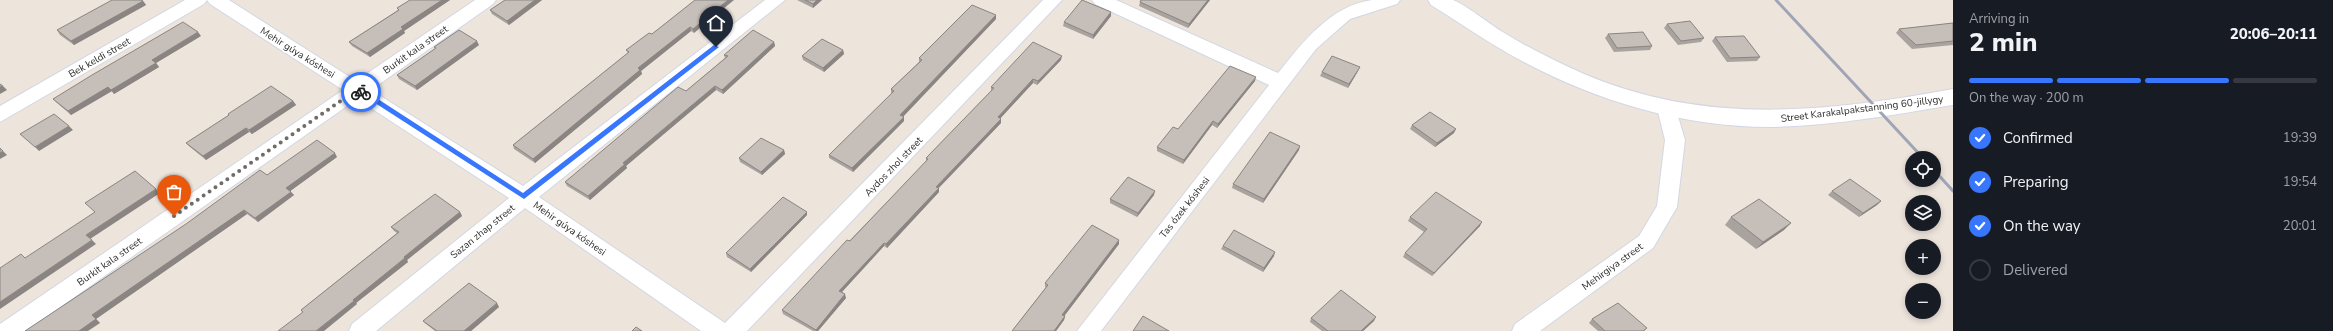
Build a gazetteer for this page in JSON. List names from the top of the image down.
{
  "streets": {
    "street": [
      "Burkit kala street",
      "Mehir gúyа kóshesi",
      "Bek keldi street",
      "Street Karakalpakstanning 60-jillygy",
      "Aydos zhol street",
      "Tas ózek kóshesi",
      "Sazan zhap street",
      "Mehirgiya street"
    ]
  },
  "crossings": [
    ["Burkit kala street", "Mehir gúyа kóshesi"],
    ["Mehir gúyа kóshesi", "Sazan zhap street"],
    ["Street Karakalpakstanning 60-jillygy", "Mehirgiya street"]
  ],
  "page": {
    "heading": ["2 min", "Arriving in", "20:06–20:11"],
    "bar": "On the way · 200 m",
    "list": [
      ["Confirmed", "19:39"],
      ["Preparing", "19:54"],
      ["On the way", "20:01"],
      "Delivered"
    ],
    "map_buttons": ["+", "−"]
  }
}
